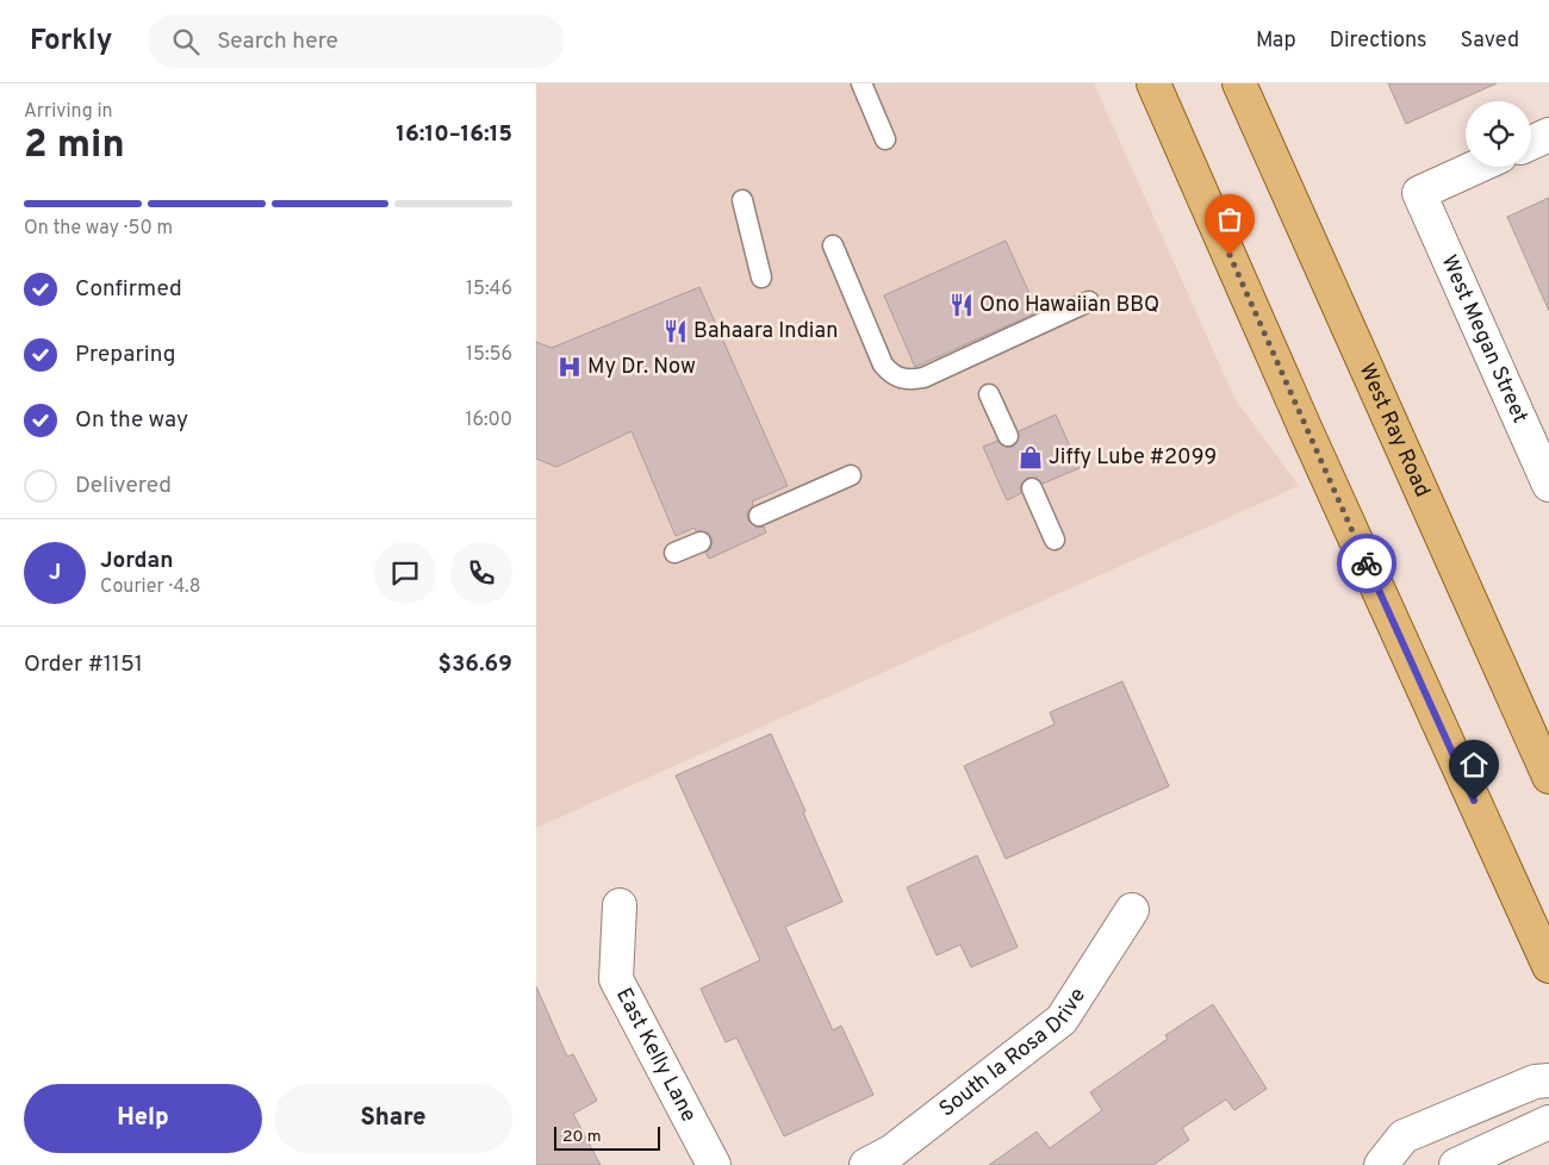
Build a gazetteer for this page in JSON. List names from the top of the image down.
{
  "streets": {
    "main road": ["West Ray Road"],
    "street": ["West Megan Street", "South la Rosa Drive", "East Kelly Lane"]
  },
  "places": {
    "restaurant": ["Ono Hawaiian BBQ", "Bahaara Indian"],
    "hospital": ["My Dr. Now"],
    "shop": ["Jiffy Lube #2099"]
  },
  "scale_bar": "20 m",
  "page": {
    "header": "Forkly",
    "search": "Search here",
    "nav": ["Map", "Directions", "Saved"],
    "heading": ["2 min", "Arriving in", "16:10–16:15"],
    "panel": [
      "Jordan",
      "Courier · 4.8",
      "Order #1151",
      "$36.69"
    ],
    "bar": "On the way · 50 m",
    "list": [
      ["Confirmed", "15:46"],
      ["Preparing", "15:56"],
      ["On the way", "16:00"],
      "Delivered"
    ],
    "round": "J",
    "buttons": ["Help", "Share"],
    "scale": "20 m"
  }
}
